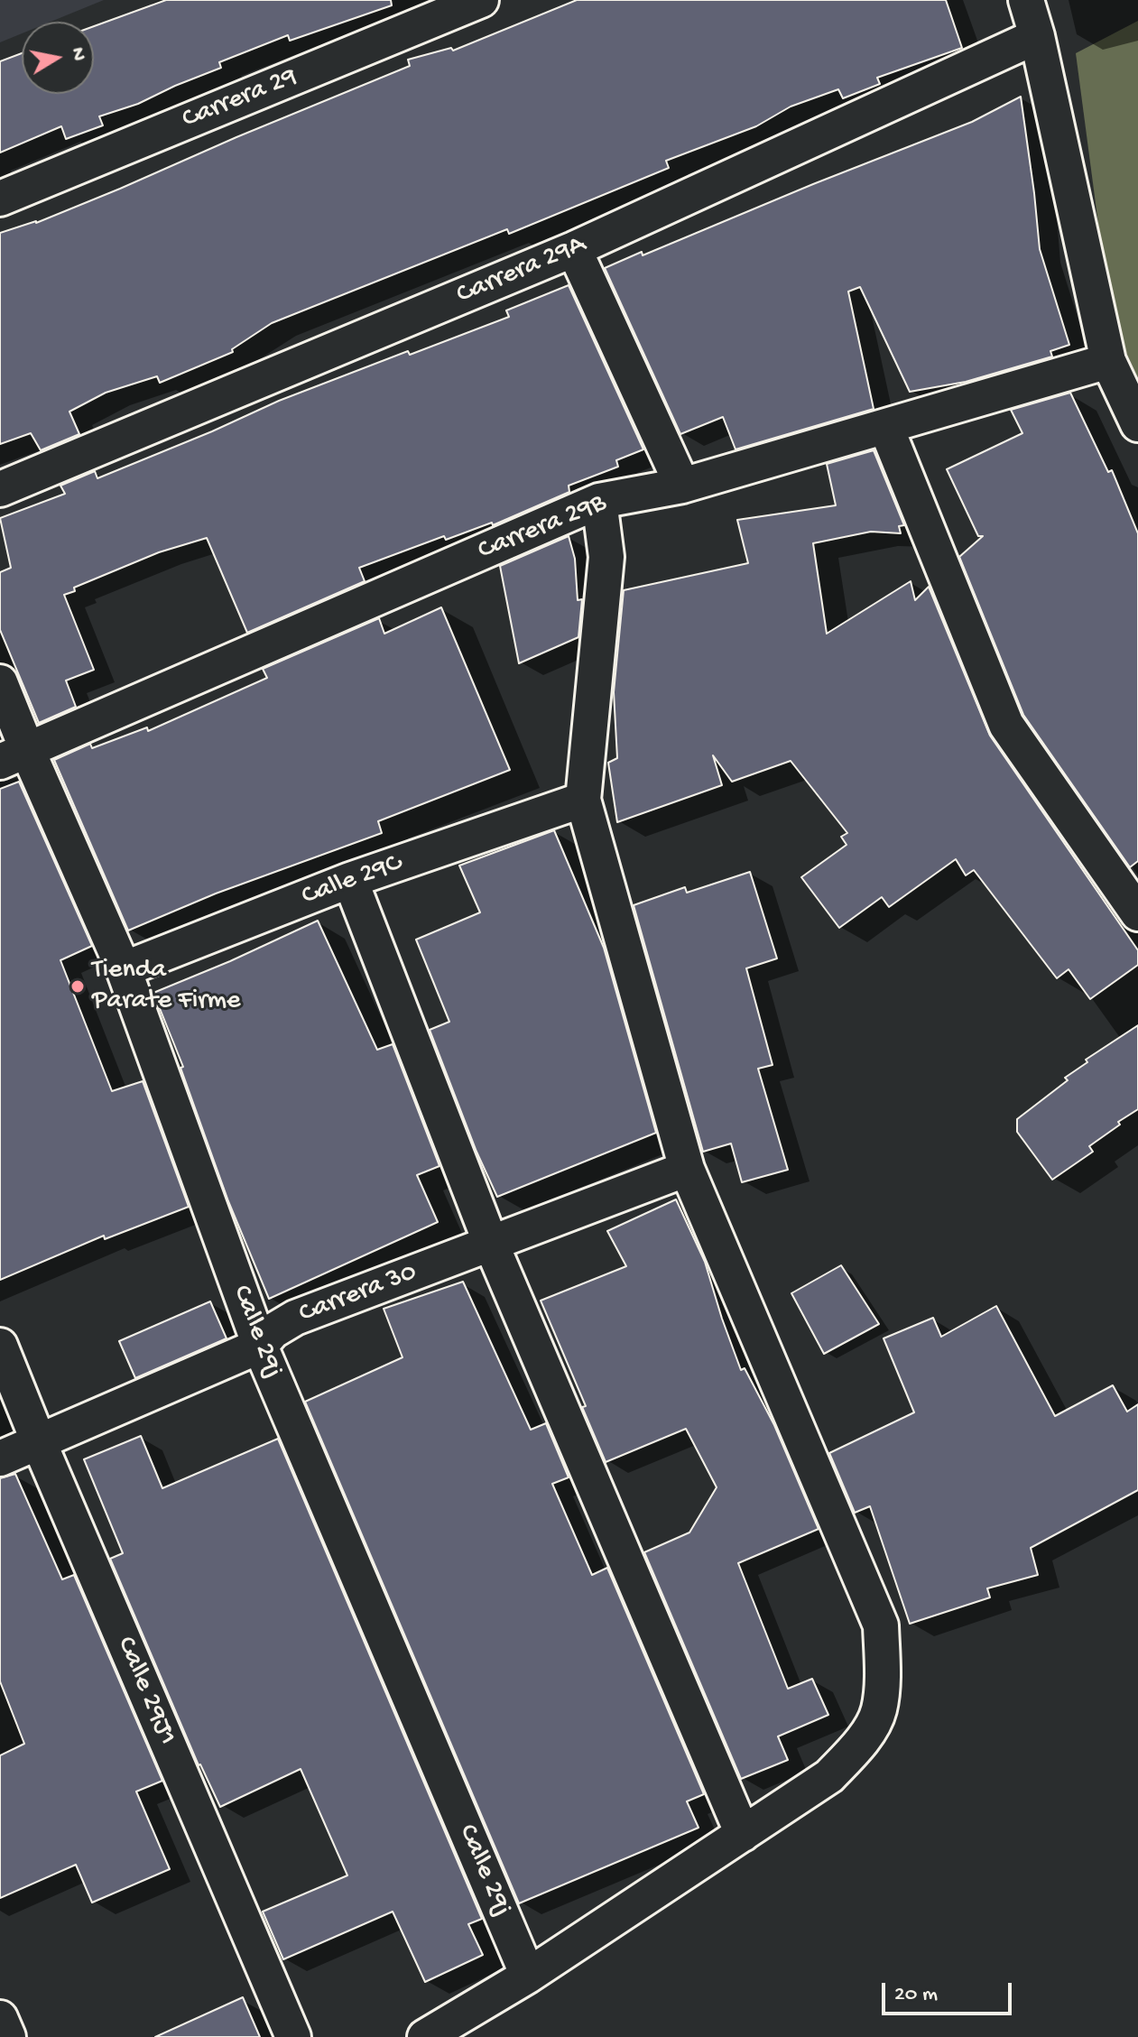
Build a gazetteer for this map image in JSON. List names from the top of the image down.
{
  "streets": {
    "street": [
      "Carrera 29",
      "Carrera 29A",
      "Carrera 29B",
      "Calle 29C",
      "Carrera 30",
      "Calle 29j",
      "Calle 29J1"
    ]
  },
  "crossings": [
    ["Carrera 29B", "Calle 29j"],
    ["Calle 29C", "Calle 29j"],
    ["Carrera 30", "Calle 29j"],
    ["Carrera 30", "Calle 29J1"]
  ],
  "places": ["Tienda Parate Firme"],
  "scale_bar": "20 m",
  "north": "right"
}
